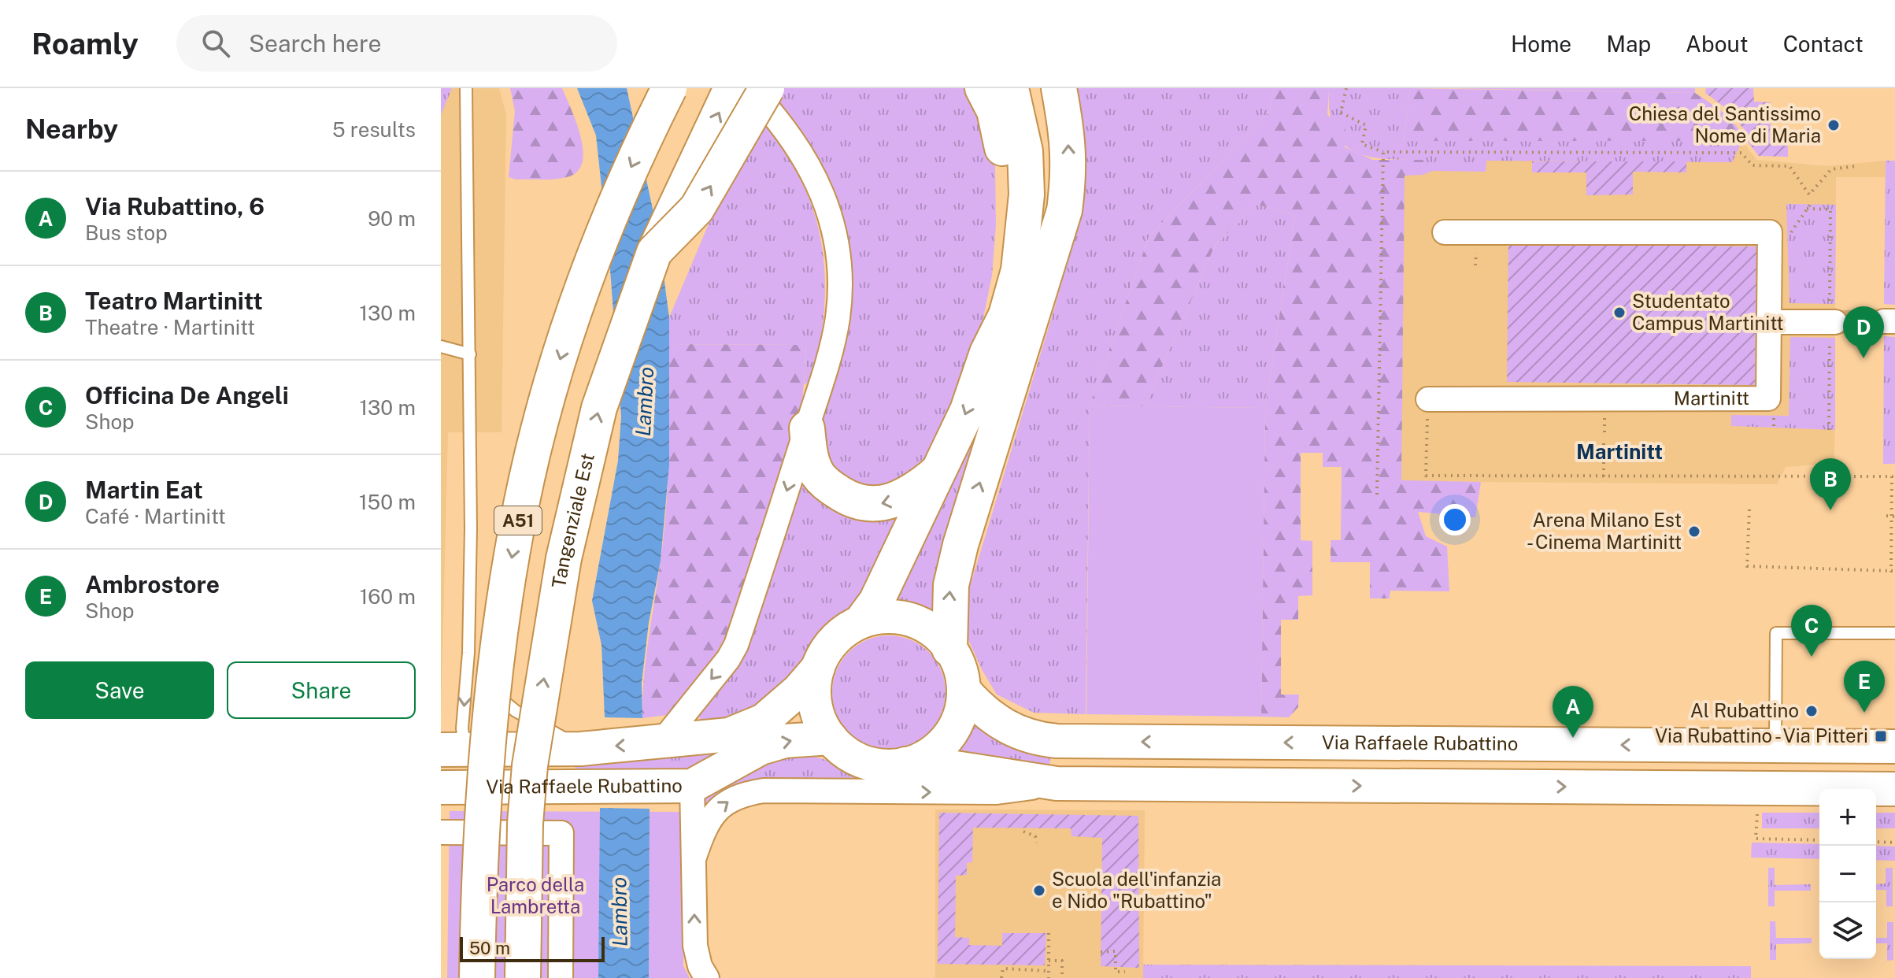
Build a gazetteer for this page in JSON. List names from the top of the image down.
{
  "streets": {
    "highway": ["A51", "Tangenziale Est"],
    "street": ["Martinitt", "Via Raffaele Rubattino"]
  },
  "districts": ["Martinitt"],
  "water": ["Lambro"],
  "parks": ["Parco della Lambretta"],
  "places": {
    "other": [
      "Chiesa del Santissimo Nome di Maria",
      "Studentato Campus Martinitt",
      "Arena Milano Est - Cinema Martinitt",
      "Al Rubattino",
      "Scuola dell'infanzia e Nido \"Rubattino\""
    ],
    "transit": ["Via Rubattino - Via Pitteri"]
  },
  "scale_bar": "50 m",
  "page": {
    "header": "Roamly",
    "search": "Search here",
    "nav": [
      "Home",
      "Map",
      "About",
      "Contact"
    ],
    "heading": ["Nearby", "5 results"],
    "list": [
      {
        "mark": "A",
        "name": "Via Rubattino, 6",
        "note": "Bus stop",
        "value": "90 m"
      },
      {
        "mark": "B",
        "name": "Teatro Martinitt",
        "note": "Theatre · Martinitt",
        "value": "130 m"
      },
      {
        "mark": "C",
        "name": "Officina De Angeli",
        "note": "Shop",
        "value": "130 m"
      },
      {
        "mark": "D",
        "name": "Martin Eat",
        "note": "Café · Martinitt",
        "value": "150 m"
      },
      {
        "mark": "E",
        "name": "Ambrostore",
        "note": "Shop",
        "value": "160 m"
      }
    ],
    "pins": [
      "D",
      "B",
      "C",
      "E",
      "A"
    ],
    "buttons": ["Save", "Share"],
    "map_buttons": ["+", "−"],
    "scale": "50 m"
  }
}
